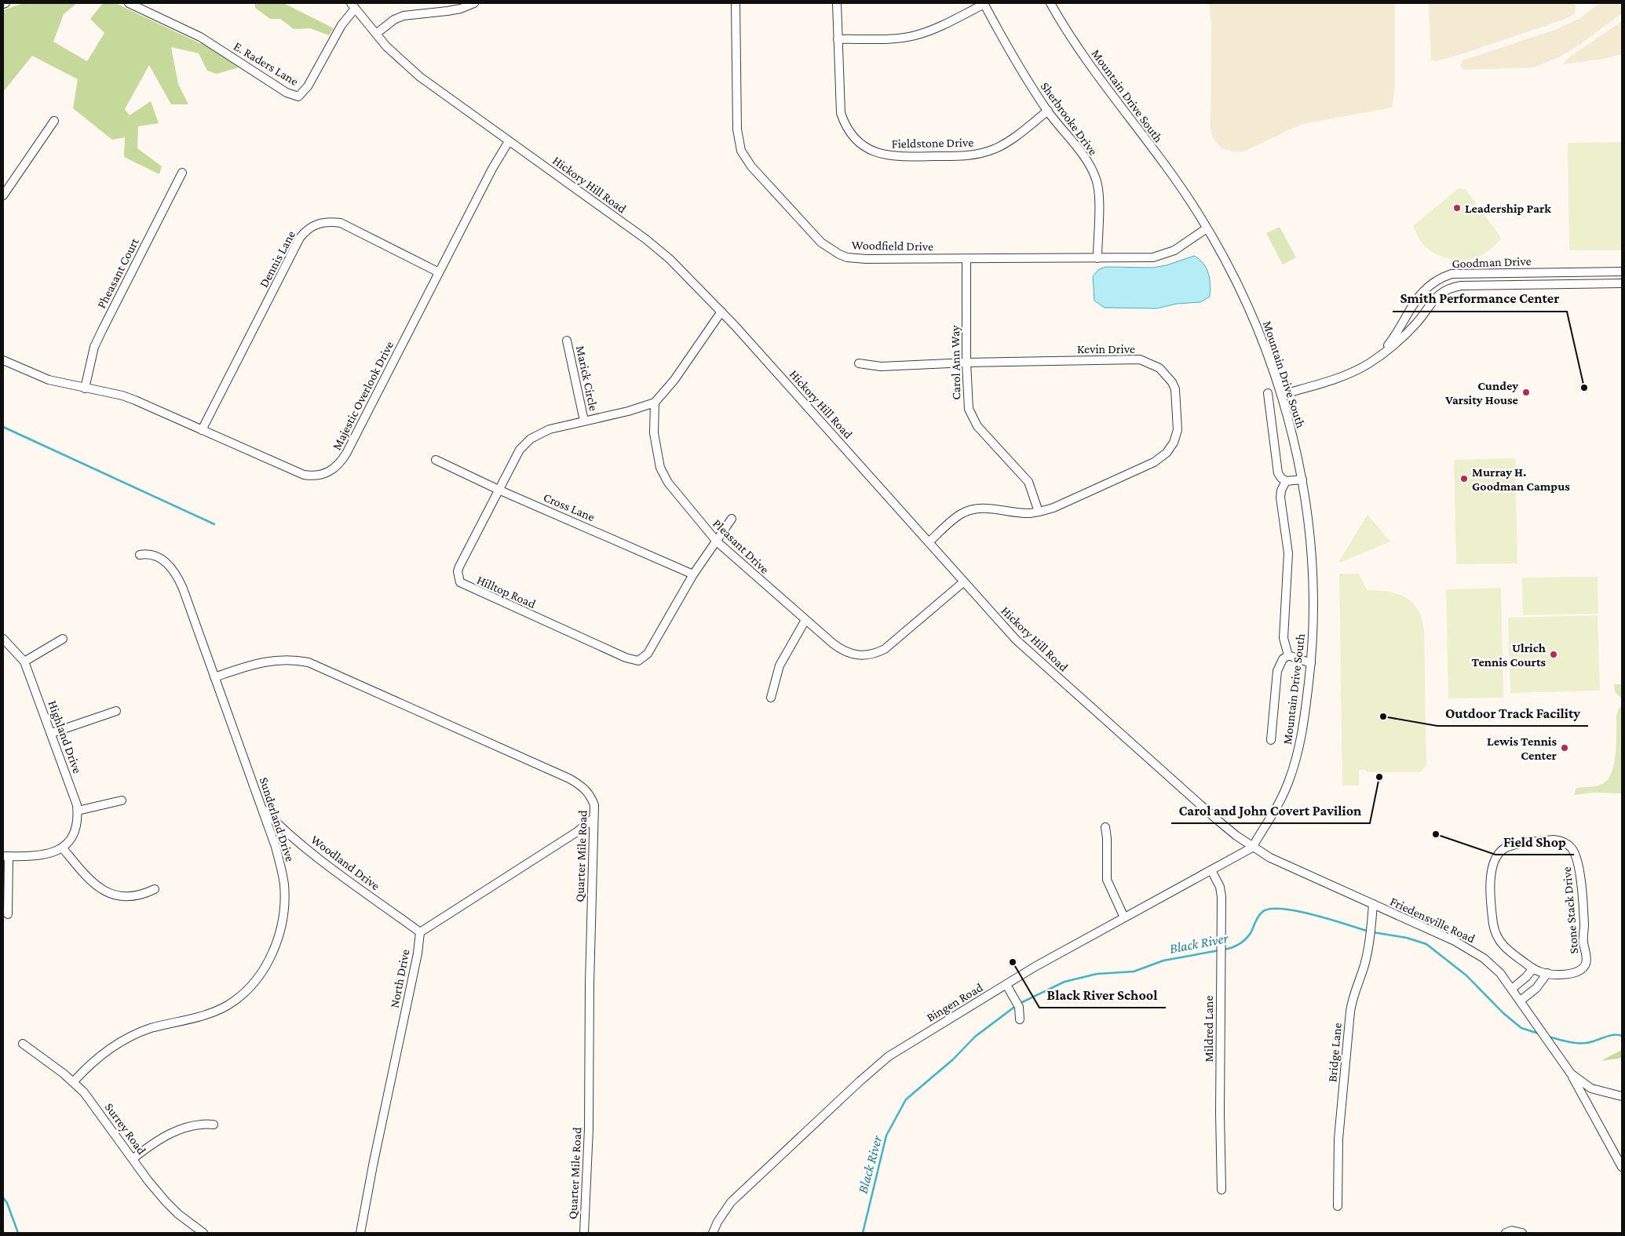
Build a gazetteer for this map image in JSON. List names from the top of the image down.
{
  "streets": {
    "street": [
      "E. Raders Lane",
      "Mountain Drive South",
      "Sherbrooke Drive",
      "Fieldstone Drive",
      "Hickory Hill Road",
      "Woodfield Drive",
      "Dennis Lane",
      "Goodman Drive",
      "Pheasant Court",
      "Kevin Drive",
      "Carol Ann Way",
      "Marick Circle",
      "Majestic Overlook Drive",
      "Cross Lane",
      "Pleasant Drive",
      "Hilltop Road",
      "Highland Drive",
      "Sunderland Drive",
      "Quarter Mile Road",
      "Woodland Drive",
      "Stone Stack Drive",
      "Friedensville Road",
      "North Drive",
      "Bingen Road",
      "Mildred Lane",
      "Bridge Lane",
      "Surrey Road"
    ]
  },
  "crossings": [
    ["E. Raders Lane", "Hickory Hill Road"],
    ["Mountain Drive South", "Hickory Hill Road"],
    ["Mountain Drive South", "Woodfield Drive"],
    ["Mountain Drive South", "Goodman Drive"],
    ["Mountain Drive South", "Friedensville Road"],
    ["Mountain Drive South", "Bingen Road"],
    ["Sherbrooke Drive", "Fieldstone Drive"],
    ["Sherbrooke Drive", "Woodfield Drive"],
    ["Hickory Hill Road", "Kevin Drive"],
    ["Hickory Hill Road", "Majestic Overlook Drive"],
    ["Hickory Hill Road", "Pleasant Drive"],
    ["Hickory Hill Road", "Friedensville Road"],
    ["Hickory Hill Road", "Bingen Road"],
    ["Woodfield Drive", "Carol Ann Way"],
    ["Dennis Lane", "Majestic Overlook Drive"],
    ["Pheasant Court", "Majestic Overlook Drive"],
    ["Kevin Drive", "Carol Ann Way"],
    ["Marick Circle", "Hilltop Road"],
    ["Cross Lane", "Hilltop Road"],
    ["Pleasant Drive", "Hilltop Road"],
    ["Sunderland Drive", "Quarter Mile Road"],
    ["Sunderland Drive", "Woodland Drive"],
    ["Sunderland Drive", "Surrey Road"],
    ["Woodland Drive", "North Drive"],
    ["Friedensville Road", "Bingen Road"],
    ["Friedensville Road", "Bridge Lane"],
    ["Bingen Road", "Mildred Lane"]
  ],
  "water": ["Black River"],
  "places": [
    "Leadership Park",
    "Smith Performance Center",
    "Cundey Varsity House",
    "Murray H. Goodman Campus",
    "Ulrich Tennis Courts",
    "Outdoor Track Facility",
    "Lewis Tennis Center",
    "Carol and John Covert Pavilion",
    "Field Shop",
    "Black River School"
  ]
}
